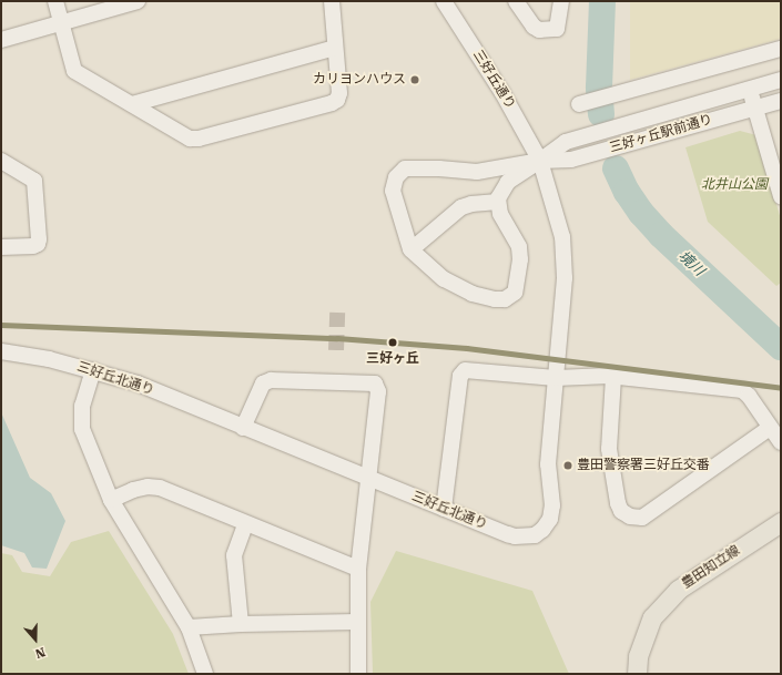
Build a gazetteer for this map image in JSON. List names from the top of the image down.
{
  "streets": {
    "main road": ["豊田知立線"],
    "street": ["三好丘通り", "三好ヶ丘駅前通り", "三好丘北通り"]
  },
  "crossings": [
    ["三好丘通り", "三好ヶ丘駅前通り"],
    ["三好丘通り", "三好丘北通り"],
    ["三好ヶ丘駅前通り", "三好丘北通り"]
  ],
  "water": ["境川"],
  "parks": ["北井山公園"],
  "places": ["カリヨンハウス", "三好ヶ丘", "豊田警察署三好丘交番"],
  "north": "bottom"
}
